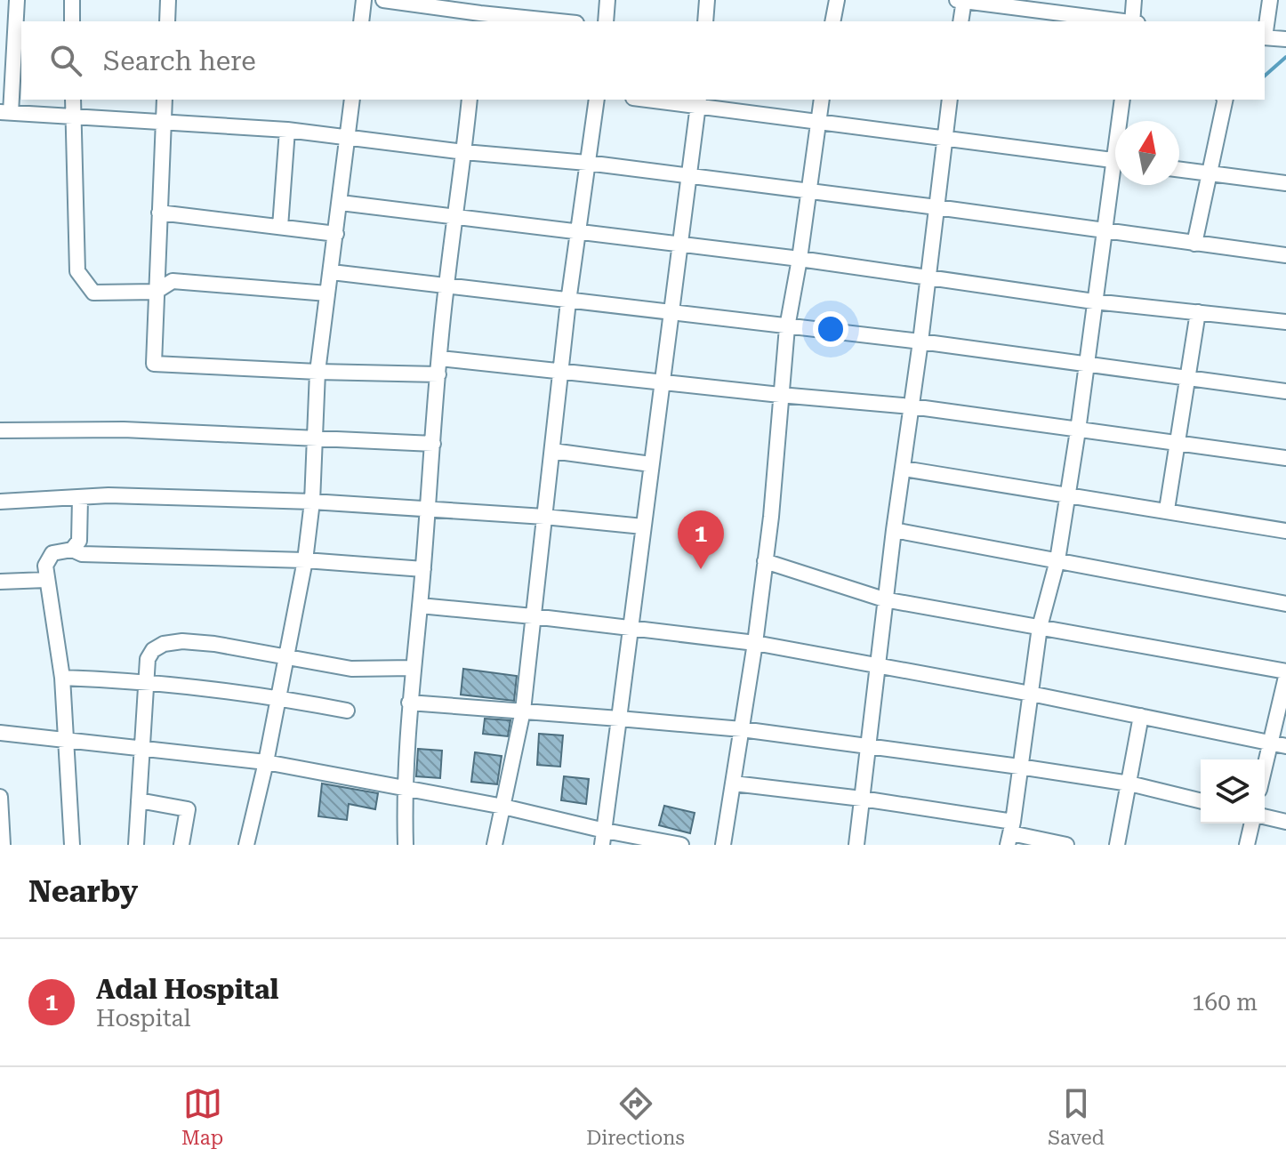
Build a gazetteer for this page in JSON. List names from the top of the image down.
{
  "north": "top",
  "page": {
    "search": "Search here",
    "pins": "1",
    "heading": "Nearby",
    "list": [
      {
        "mark": "1",
        "name": "Adal Hospital",
        "note": "Hospital",
        "value": "160 m"
      }
    ],
    "nav": ["Map", "Directions", "Saved"]
  }
}
